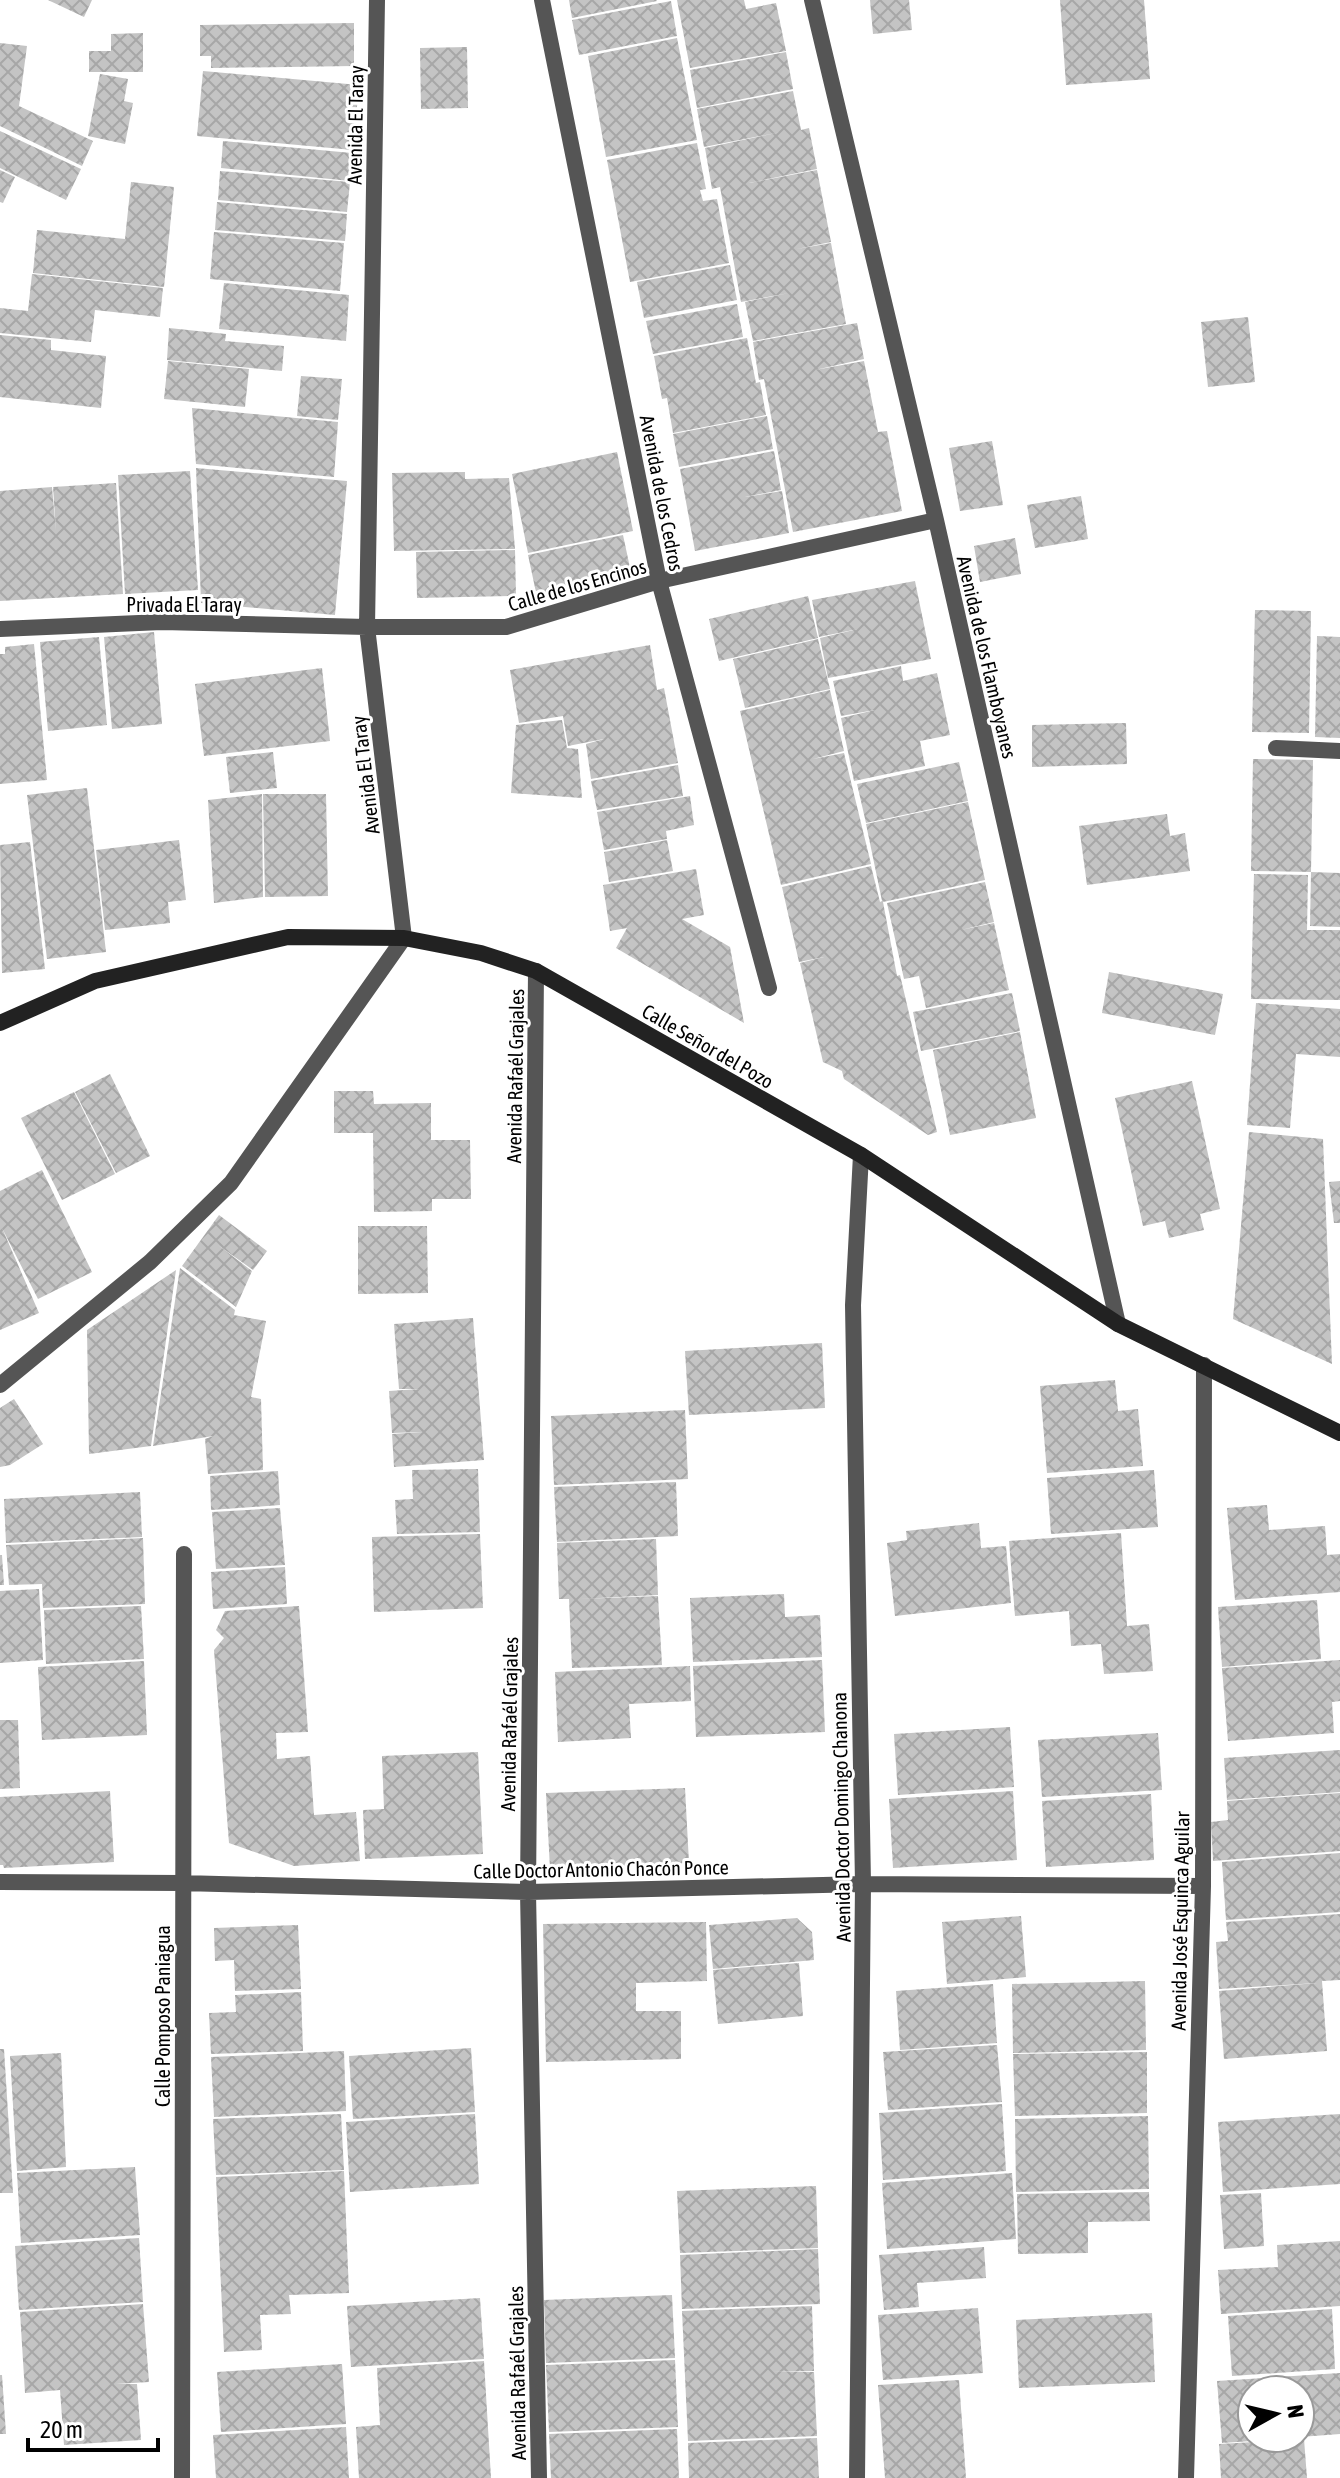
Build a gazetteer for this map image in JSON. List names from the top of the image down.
{
  "streets": {
    "street": [
      "Avenida El Taray",
      "Avenida de los Cedros",
      "Calle de los Encinos",
      "Privada El Taray",
      "Avenida de los Flamboyanes",
      "Calle Señor del Pozo",
      "Avenida Rafaél Grajales",
      "Avenida Doctor Domingo Chanona",
      "Calle Doctor Antonio Chacón Ponce",
      "Avenida José Esquinca Aguilar",
      "Calle Pomposo Paniagua"
    ]
  },
  "crossings": [
    ["Avenida El Taray", "Calle de los Encinos"],
    ["Avenida El Taray", "Privada El Taray"],
    ["Avenida El Taray", "Calle Señor del Pozo"],
    ["Avenida de los Cedros", "Calle de los Encinos"],
    ["Calle de los Encinos", "Privada El Taray"],
    ["Calle de los Encinos", "Avenida de los Flamboyanes"],
    ["Avenida de los Flamboyanes", "Calle Señor del Pozo"],
    ["Calle Señor del Pozo", "Avenida Rafaél Grajales"],
    ["Calle Señor del Pozo", "Avenida Doctor Domingo Chanona"],
    ["Calle Señor del Pozo", "Avenida José Esquinca Aguilar"],
    ["Avenida Rafaél Grajales", "Calle Doctor Antonio Chacón Ponce"],
    ["Avenida Doctor Domingo Chanona", "Calle Doctor Antonio Chacón Ponce"],
    ["Calle Doctor Antonio Chacón Ponce", "Avenida José Esquinca Aguilar"],
    ["Calle Doctor Antonio Chacón Ponce", "Calle Pomposo Paniagua"]
  ],
  "scale_bar": "20 m",
  "north": "right"
}
